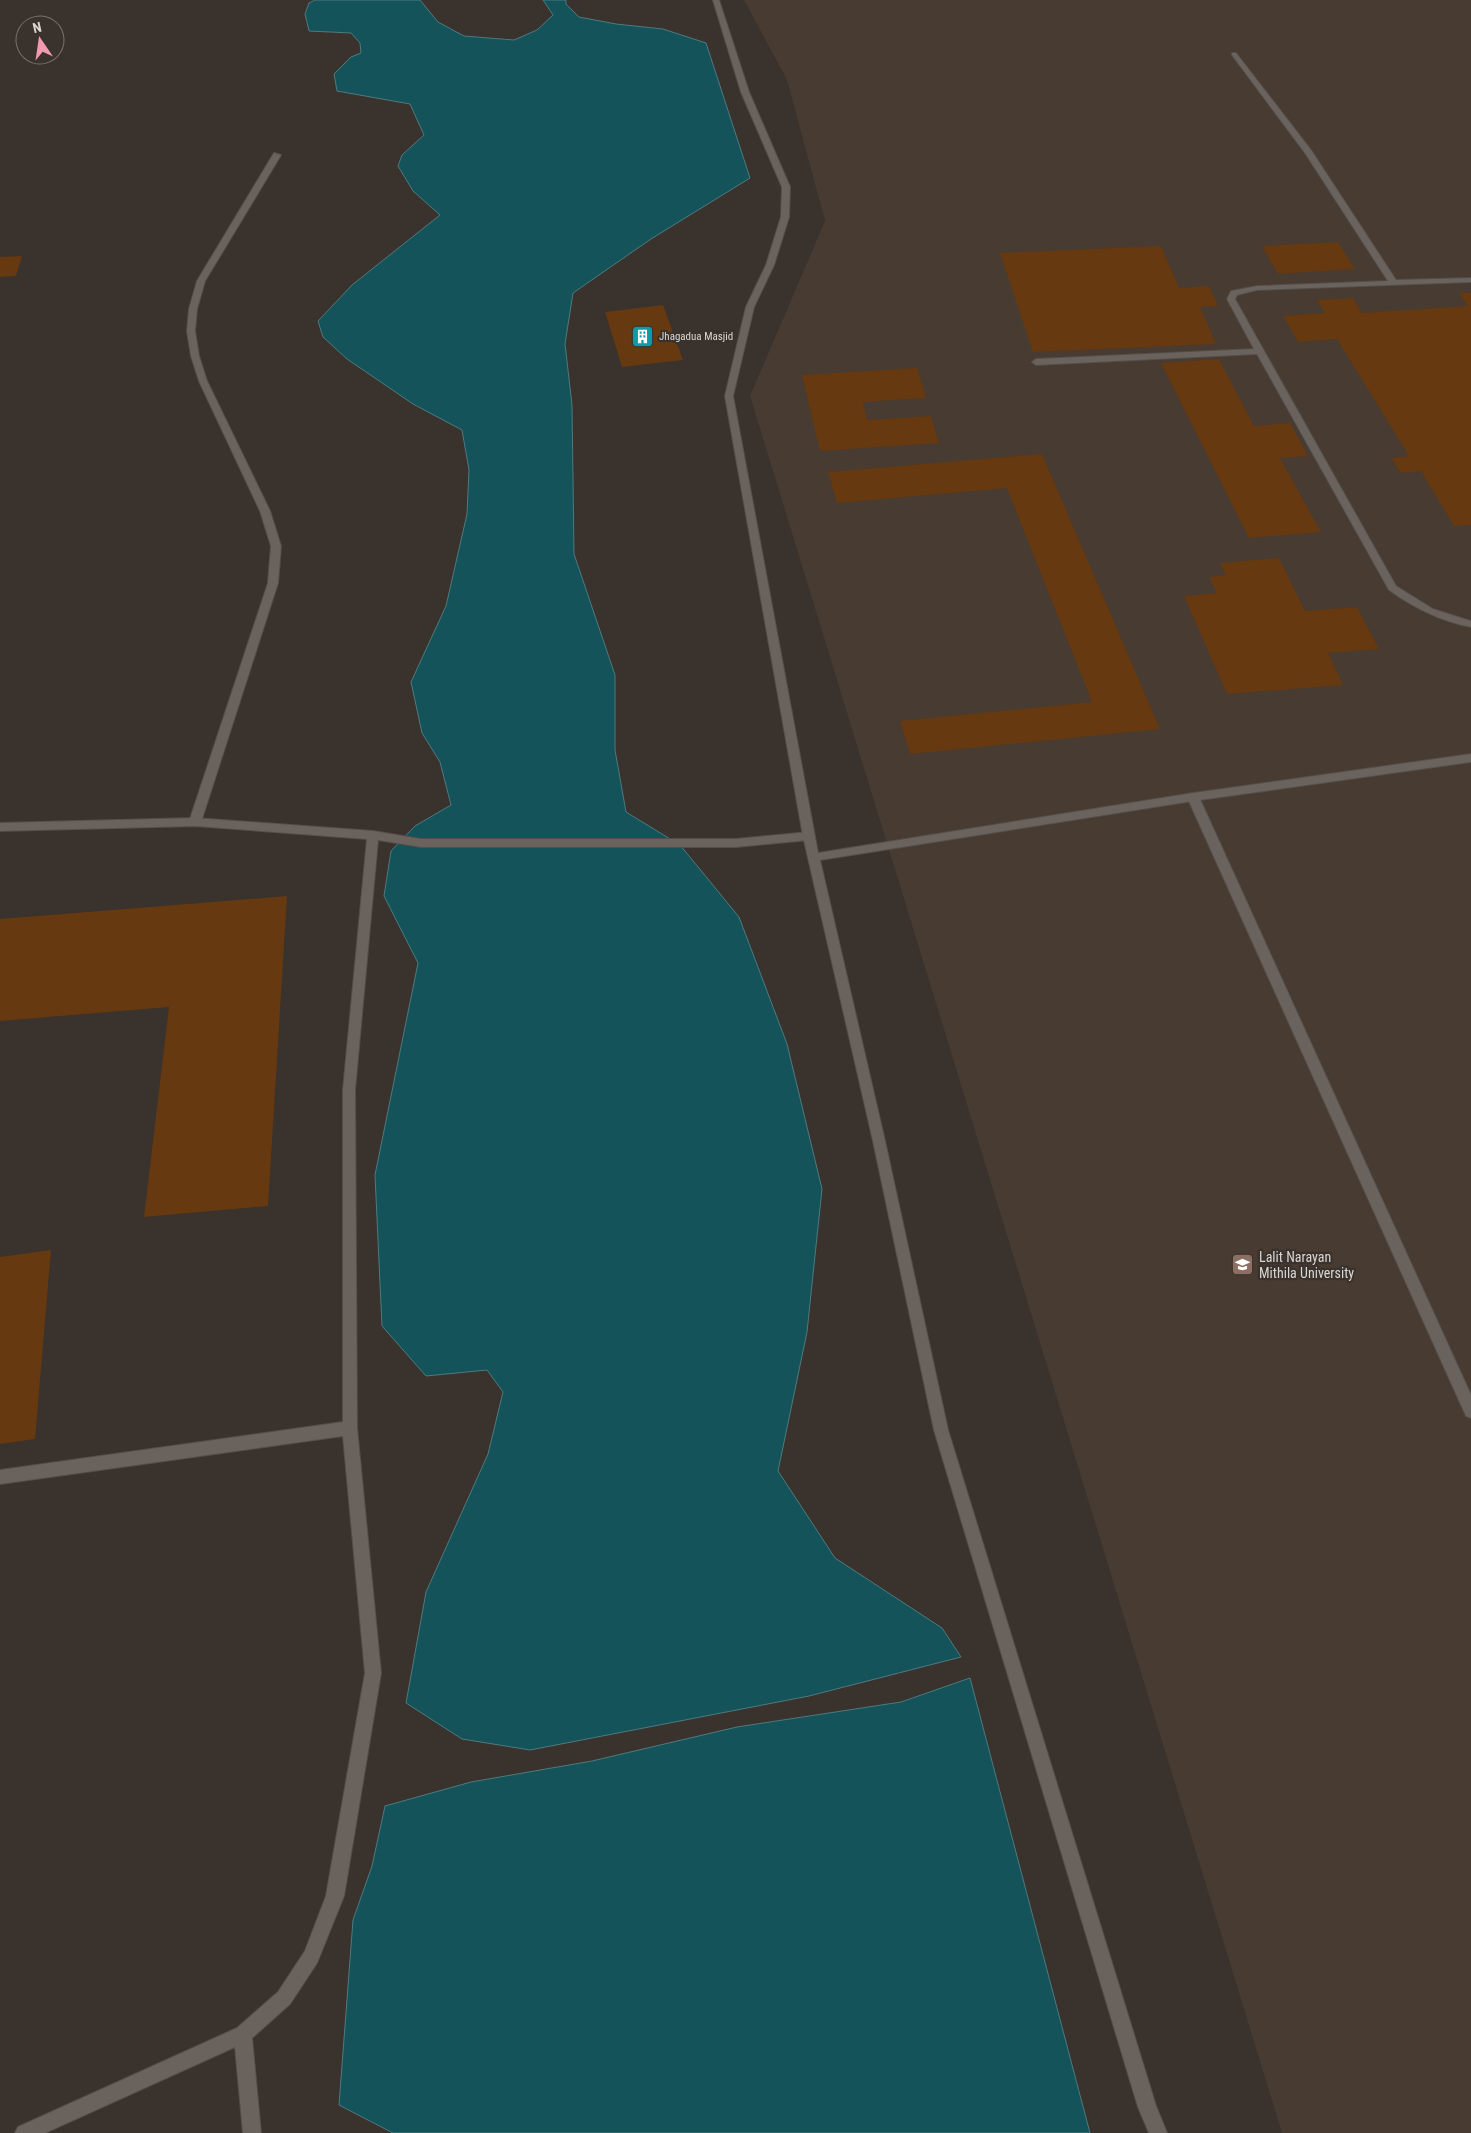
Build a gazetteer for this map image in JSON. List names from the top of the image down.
{
  "places": {
    "building": ["Jhagadua Masjid"],
    "school or university": ["Lalit Narayan Mithila University"]
  },
  "north": "top"
}
